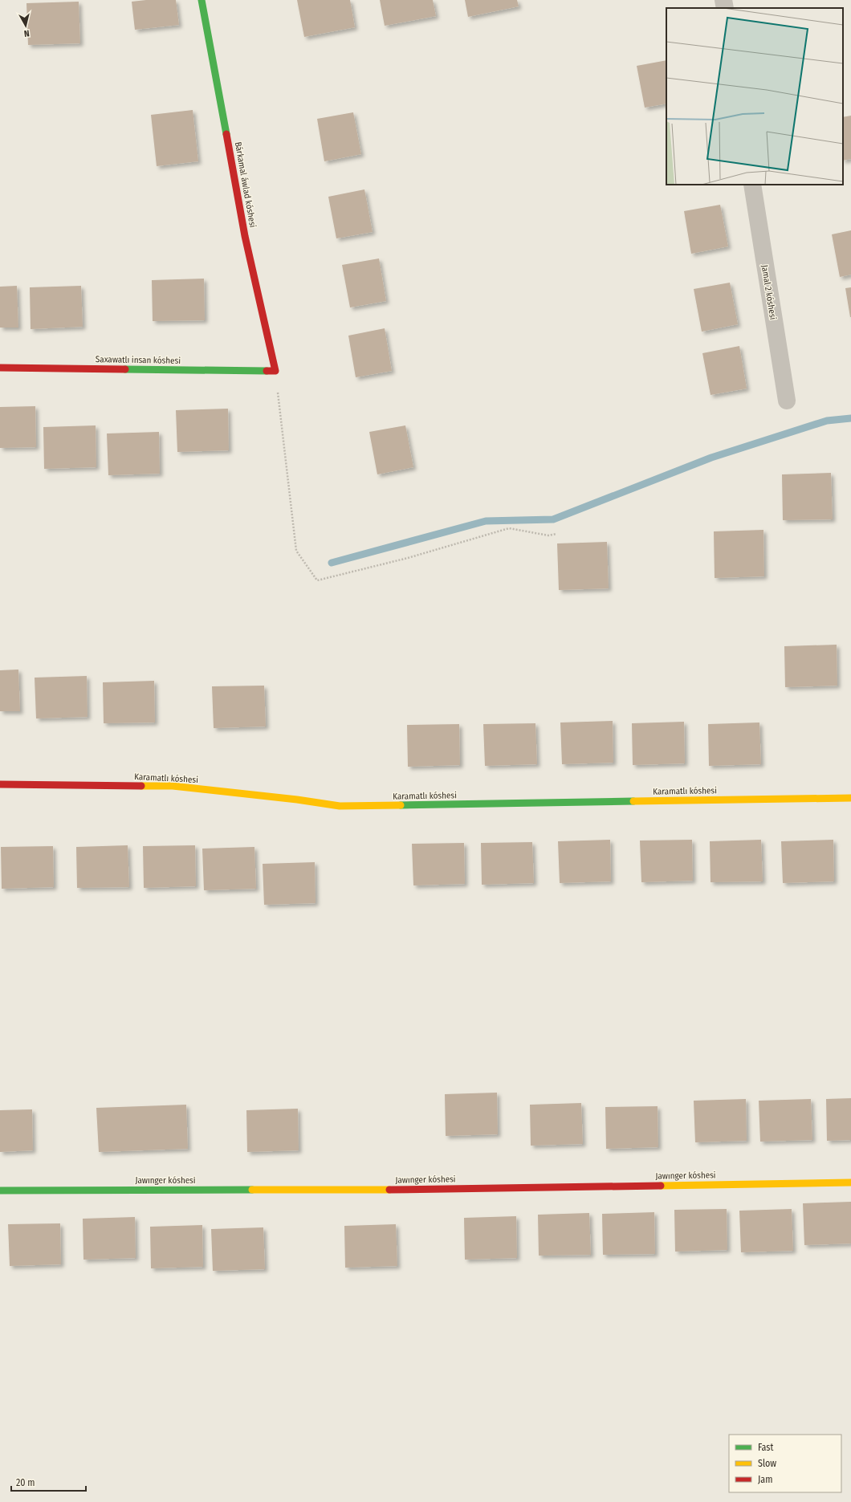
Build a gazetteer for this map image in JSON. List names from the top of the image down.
{
  "streets": {
    "street": [
      "Bárkamal áwlad kóshesi",
      "Jamal 2 kóshesi",
      "Saxawatlı insan kóshesi",
      "Karamatlı kóshesi",
      "Jawınger kóshesi"
    ]
  },
  "crossings": [
    ["Bárkamal áwlad kóshesi", "Saxawatlı insan kóshesi"]
  ],
  "legend": ["Fast", "Slow", "Jam"],
  "scale_bar": "20 m",
  "north": "bottom"
}
